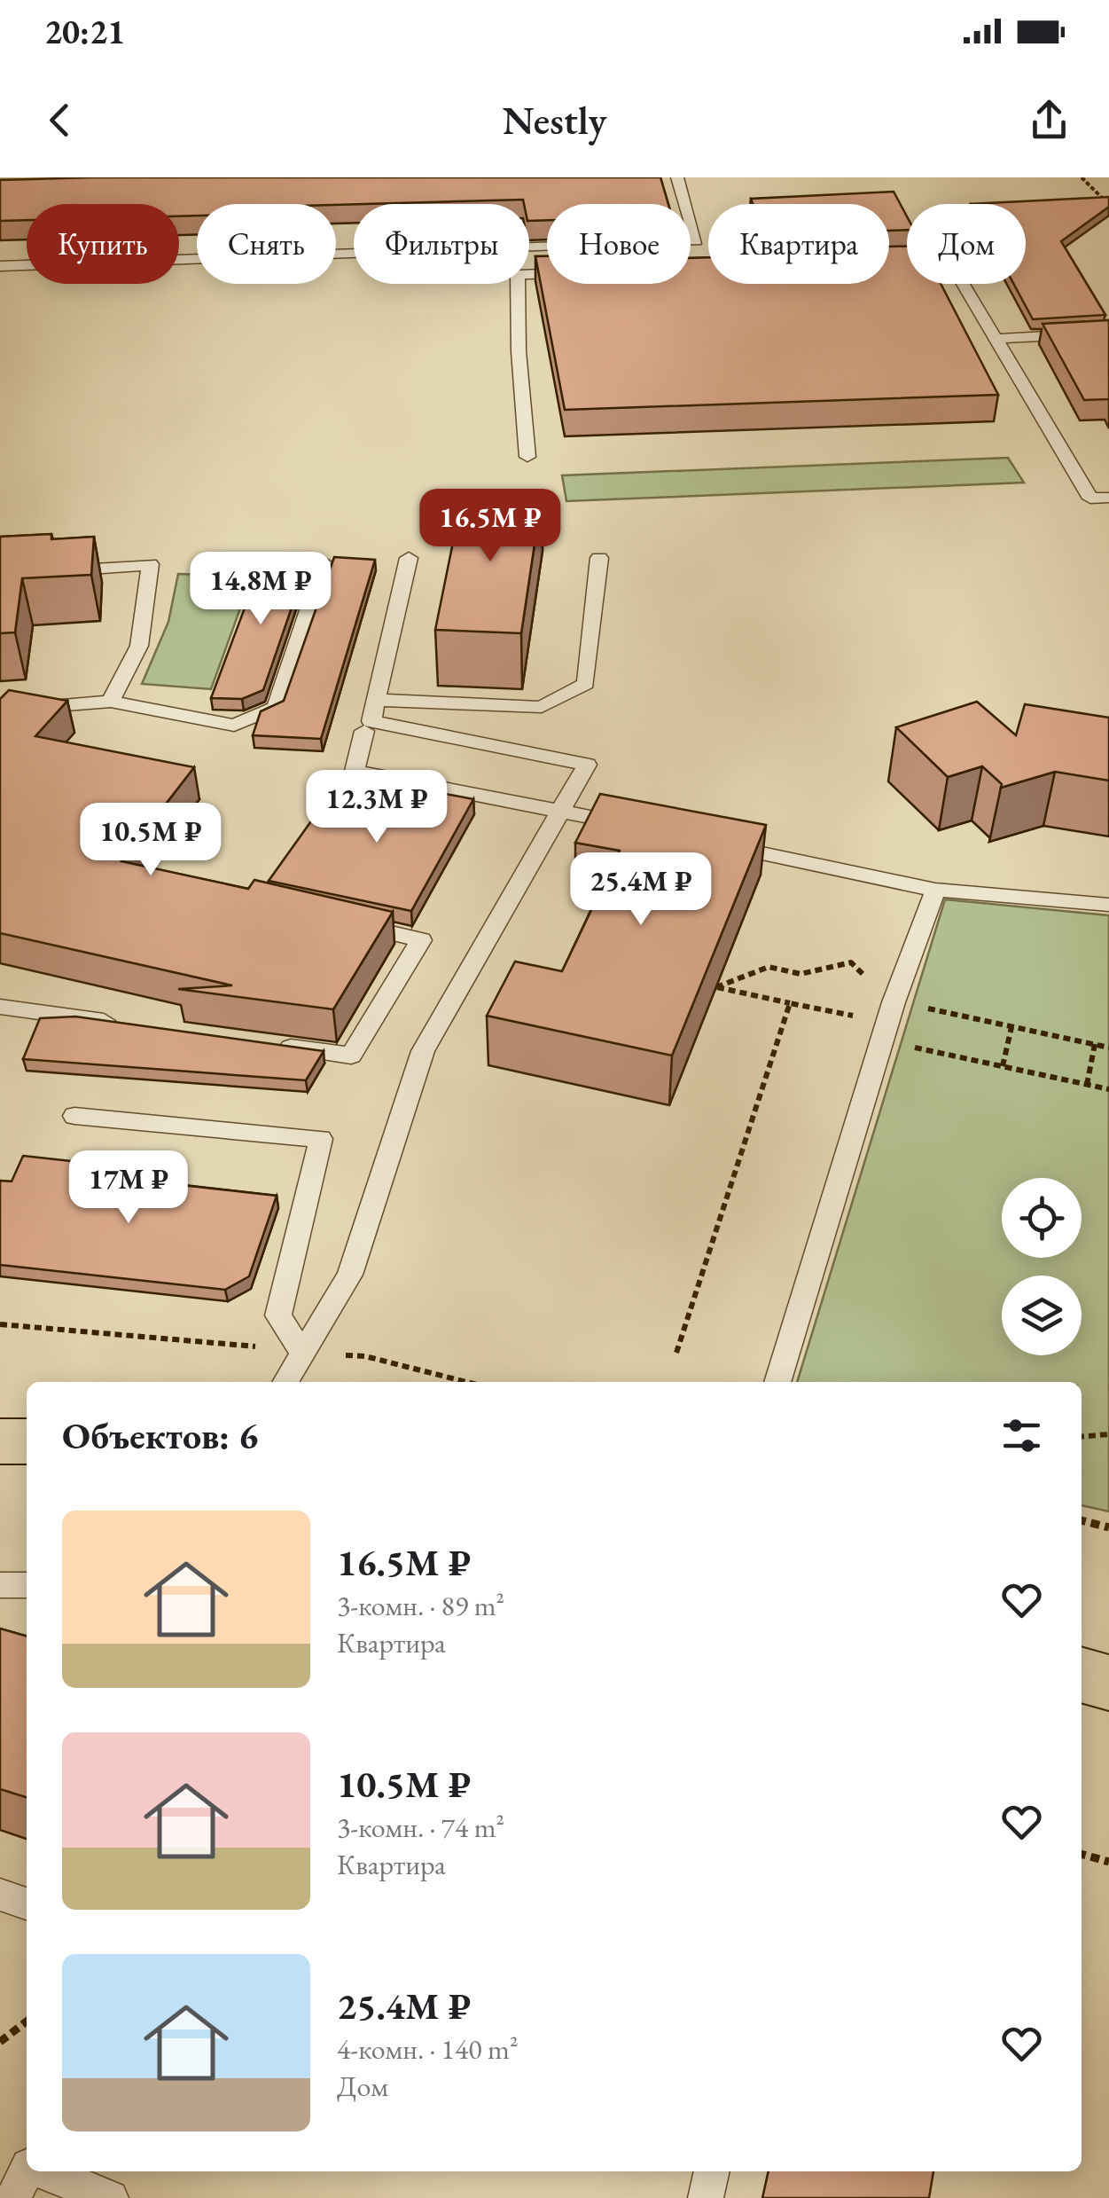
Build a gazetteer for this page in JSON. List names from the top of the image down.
{
  "page": {
    "status": "20:21",
    "header": "Nestly",
    "chip": [
      "Купить",
      "Снять",
      "Фильтры",
      "Новое",
      "Квартира",
      "Дом"
    ],
    "price": [
      "16.5M ₽",
      "14.8M ₽",
      "12.3M ₽",
      "10.5M ₽",
      "25.4M ₽",
      "17M ₽"
    ],
    "heading": "Объектов: 6",
    "list": [
      {
        "name": "16.5M ₽",
        "note": "3-комн. · 89 m² · Квартира"
      },
      {
        "name": "10.5M ₽",
        "note": "3-комн. · 74 m² · Квартира"
      },
      {
        "name": "25.4M ₽",
        "note": "4-комн. · 140 m² · Дом"
      }
    ]
  }
}
